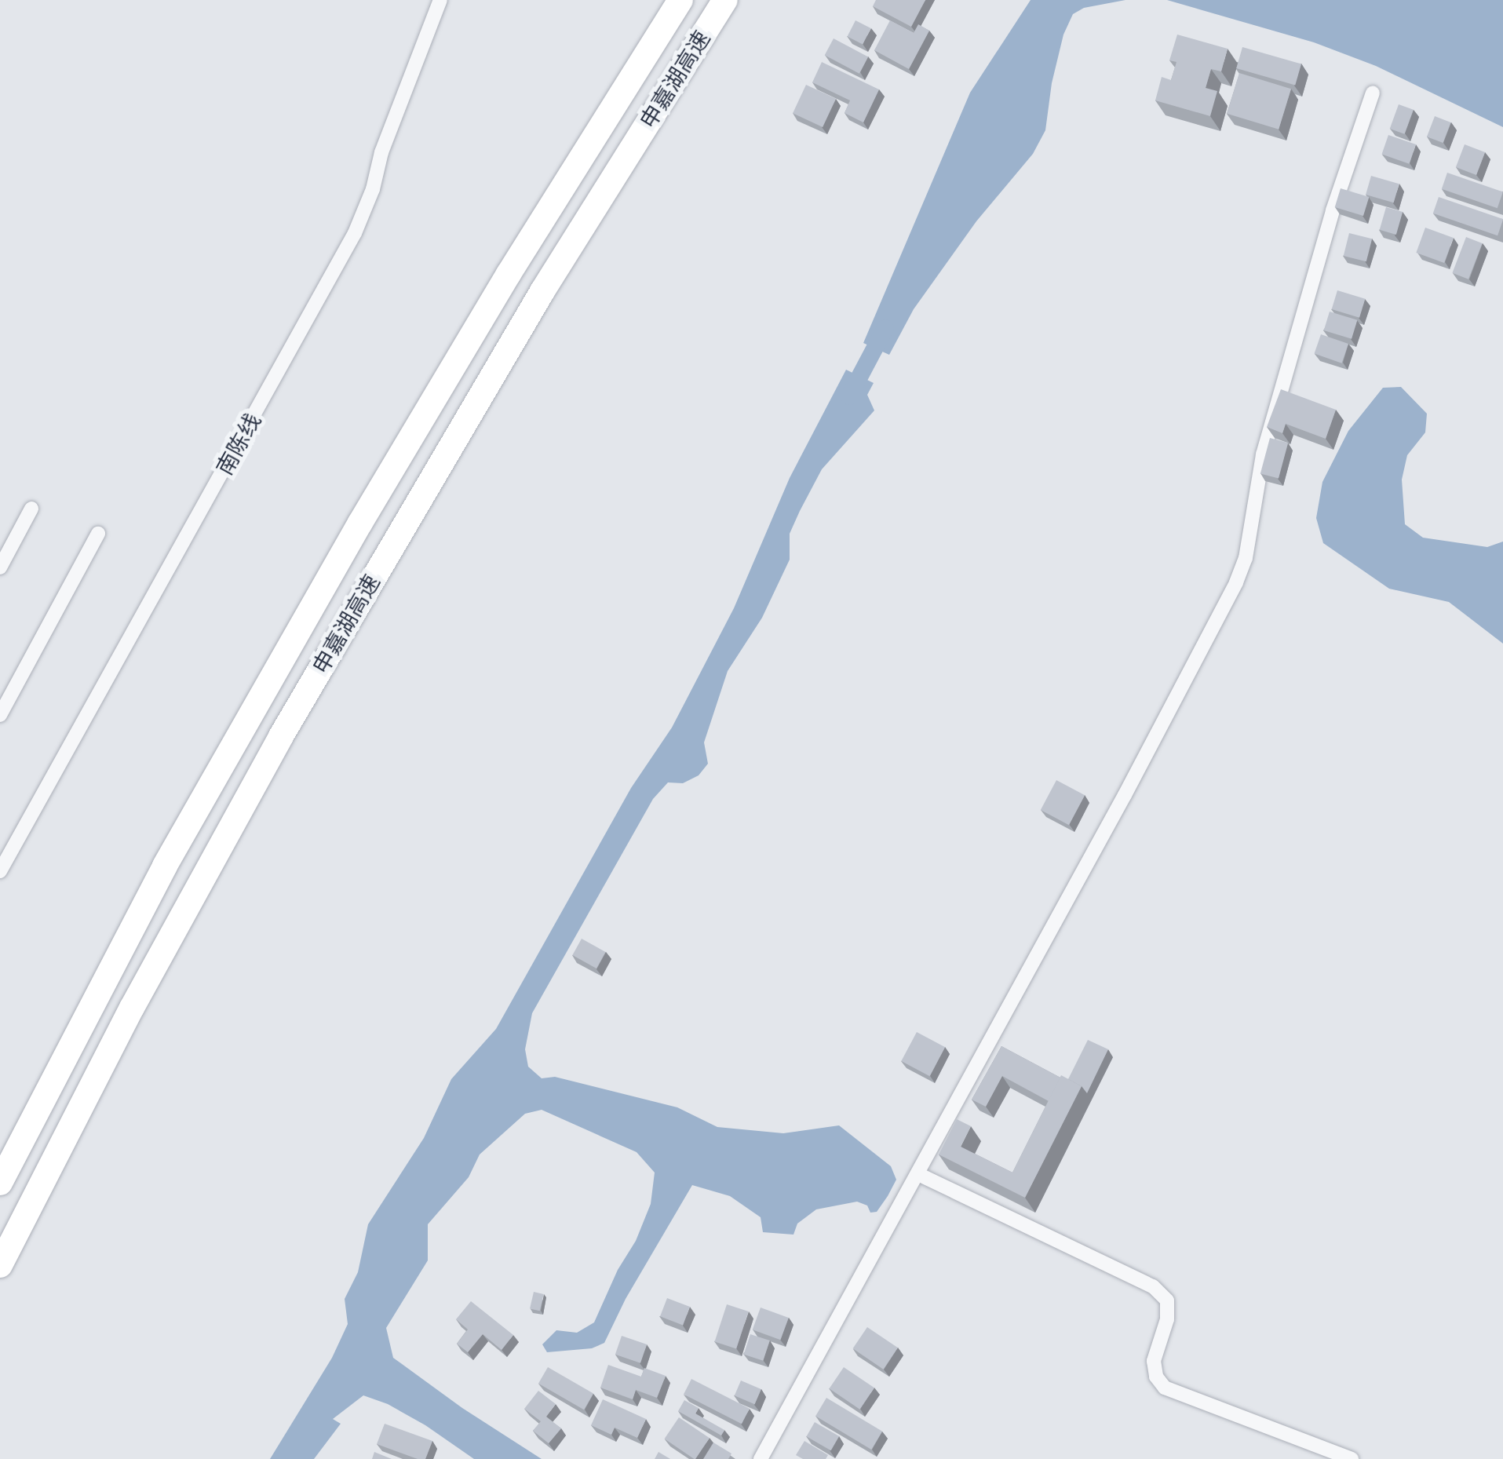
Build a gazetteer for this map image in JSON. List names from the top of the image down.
{
  "streets": {
    "highway": ["申嘉湖高速"],
    "street": ["南陈线"]
  }
}
